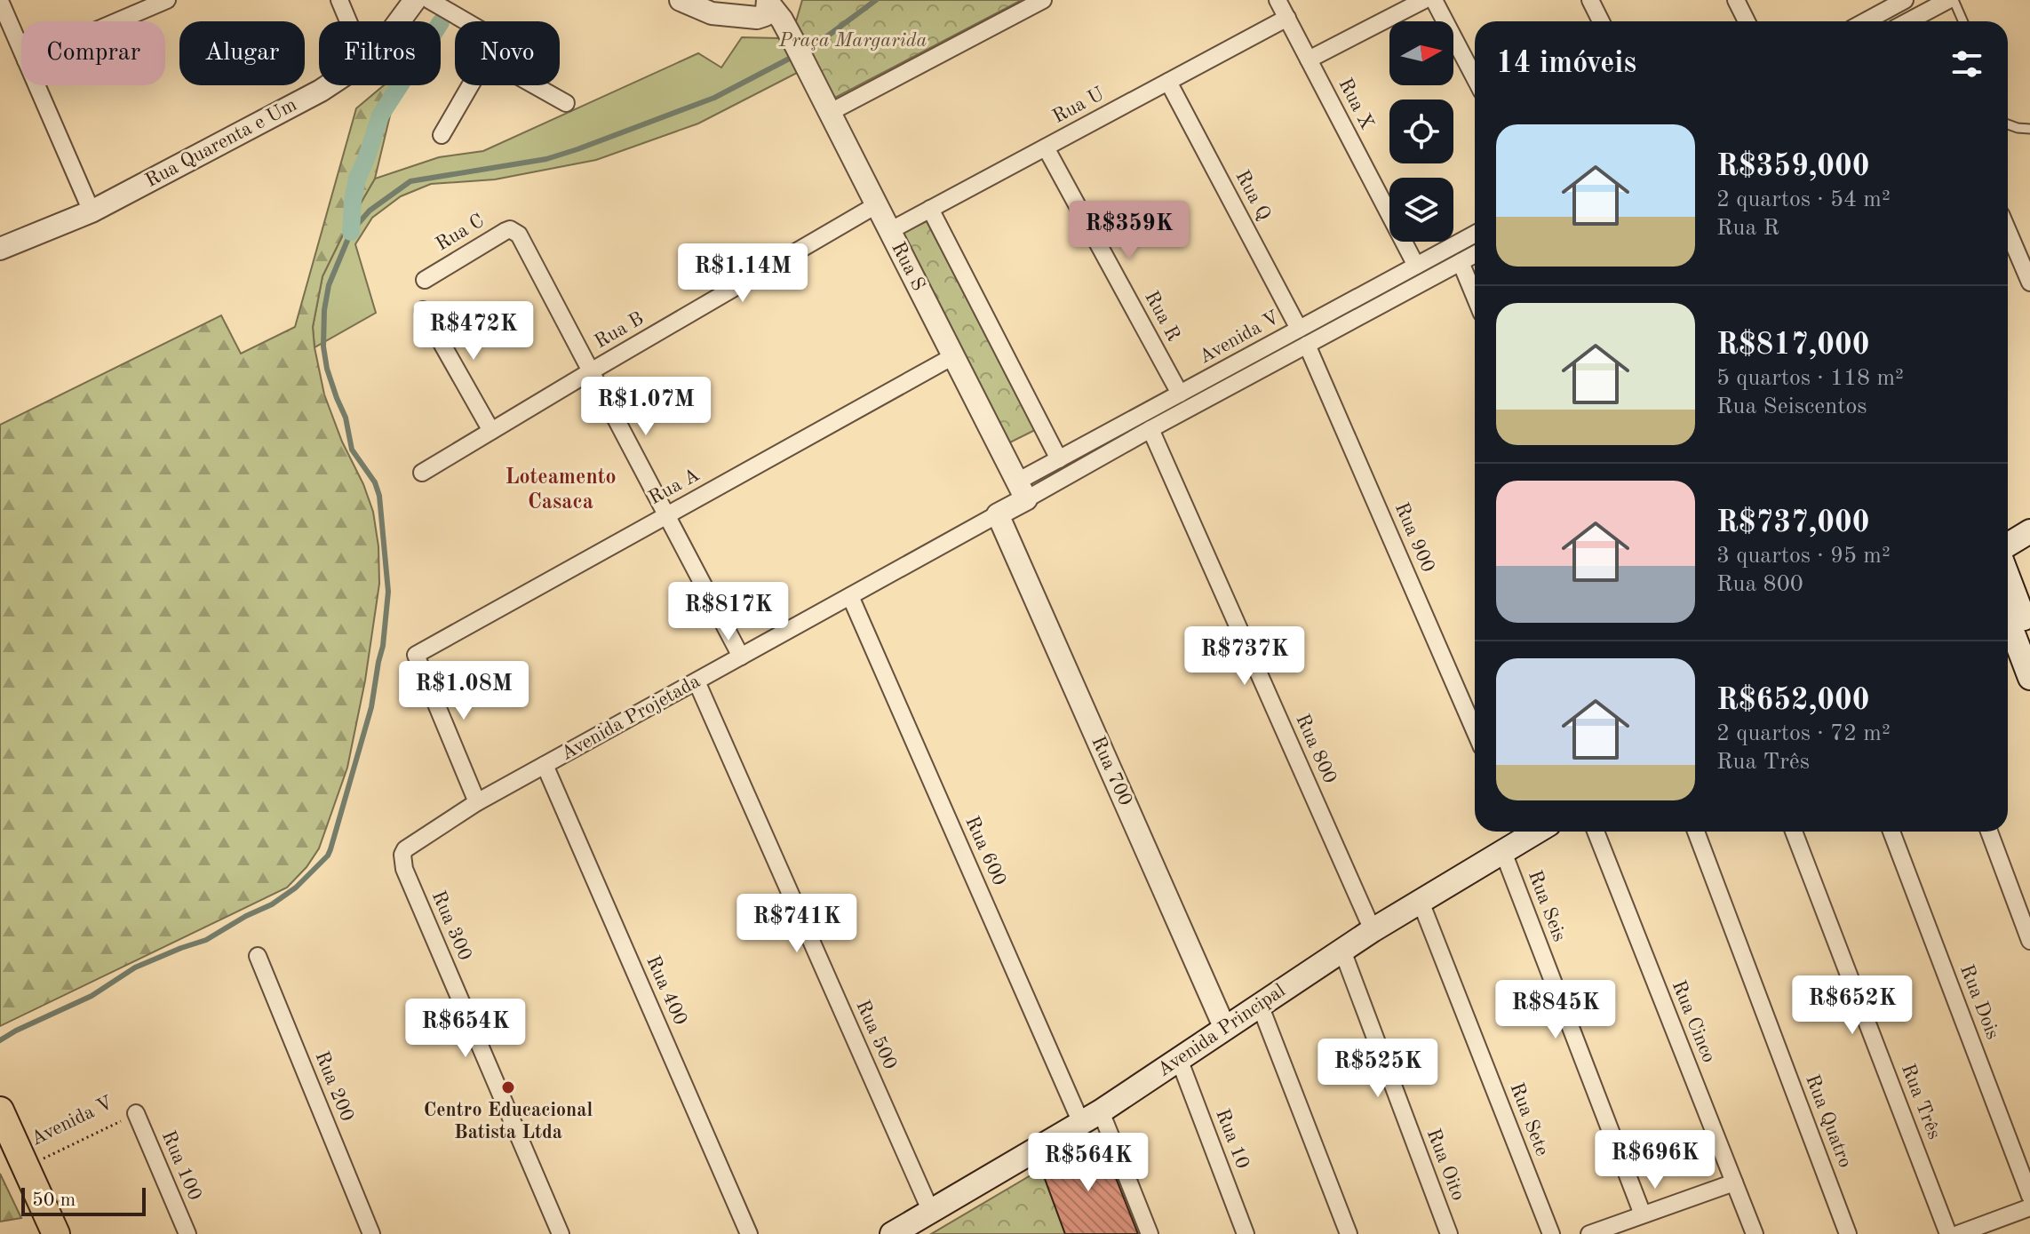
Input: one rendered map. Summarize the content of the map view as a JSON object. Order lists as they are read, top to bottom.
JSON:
{
  "streets": {
    "main road": ["Avenida Principal"],
    "street": [
      "Rua X",
      "Rua U",
      "Rua Quarenta e Um",
      "Rua Q",
      "Rua C",
      "Rua S",
      "Rua R",
      "Rua B",
      "Avenida V",
      "Rua A",
      "Rua 900",
      "Avenida Projetada",
      "Rua 800",
      "Rua 700",
      "Rua 600",
      "Rua Seis",
      "Rua 300",
      "Rua 400",
      "Rua Dois",
      "Rua Cinco",
      "Rua 500",
      "Rua 200",
      "Rua Três",
      "Rua Sete",
      "Rua Quatro",
      "Rua 10",
      "Rua Oito",
      "Rua 100"
    ]
  },
  "crossings": [
    ["Rua X", "Rua U"],
    ["Rua X", "Avenida V"],
    ["Rua U", "Rua Q"],
    ["Rua U", "Rua S"],
    ["Rua U", "Rua R"],
    ["Rua Q", "Avenida V"],
    ["Rua C", "Rua B"],
    ["Rua S", "Rua B"],
    ["Rua S", "Avenida V"],
    ["Rua S", "Rua A"],
    ["Rua S", "Avenida Projetada"],
    ["Rua R", "Avenida V"],
    ["Avenida V", "Rua 900"],
    ["Avenida V", "Avenida Projetada"],
    ["Avenida V", "Rua 800"],
    ["Avenida V", "Rua 100"],
    ["Rua A", "Avenida Projetada"],
    ["Avenida Projetada", "Rua 700"],
    ["Avenida Projetada", "Rua 600"],
    ["Avenida Projetada", "Rua 300"],
    ["Avenida Projetada", "Rua 400"],
    ["Avenida Projetada", "Rua 500"],
    ["Rua 800", "Avenida Principal"],
    ["Rua 700", "Avenida Principal"],
    ["Rua 600", "Avenida Principal"],
    ["Rua Seis", "Avenida Principal"],
    ["Avenida Principal", "Rua 500"],
    ["Avenida Principal", "Rua Sete"],
    ["Avenida Principal", "Rua 10"],
    ["Avenida Principal", "Rua Oito"]
  ],
  "districts": ["Loteamento Casaca"],
  "parks": ["Praça Margarida"],
  "places": ["Centro Educacional Batista Ltda"],
  "scale_bar": "50 m",
  "north": "right",
  "page": {
    "chip": [
      "Comprar",
      "Alugar",
      "Filtros",
      "Novo"
    ],
    "heading": "14 imóveis",
    "list": [
      {
        "name": "R$359,000",
        "note": "2 quartos · 54 m² · Rua R"
      },
      {
        "name": "R$817,000",
        "note": "5 quartos · 118 m² · Rua Seiscentos"
      },
      {
        "name": "R$737,000",
        "note": "3 quartos · 95 m² · Rua 800"
      },
      {
        "name": "R$652,000",
        "note": "2 quartos · 72 m² · Rua Três"
      }
    ],
    "price": [
      "R$359K",
      "R$1.14M",
      "R$472K",
      "R$1.07M",
      "R$817K",
      "R$737K",
      "R$1.08M",
      "R$741K",
      "R$652K",
      "R$845K",
      "R$654K",
      "R$525K",
      "R$696K",
      "R$564K"
    ],
    "scale": "50 m"
  }
}
